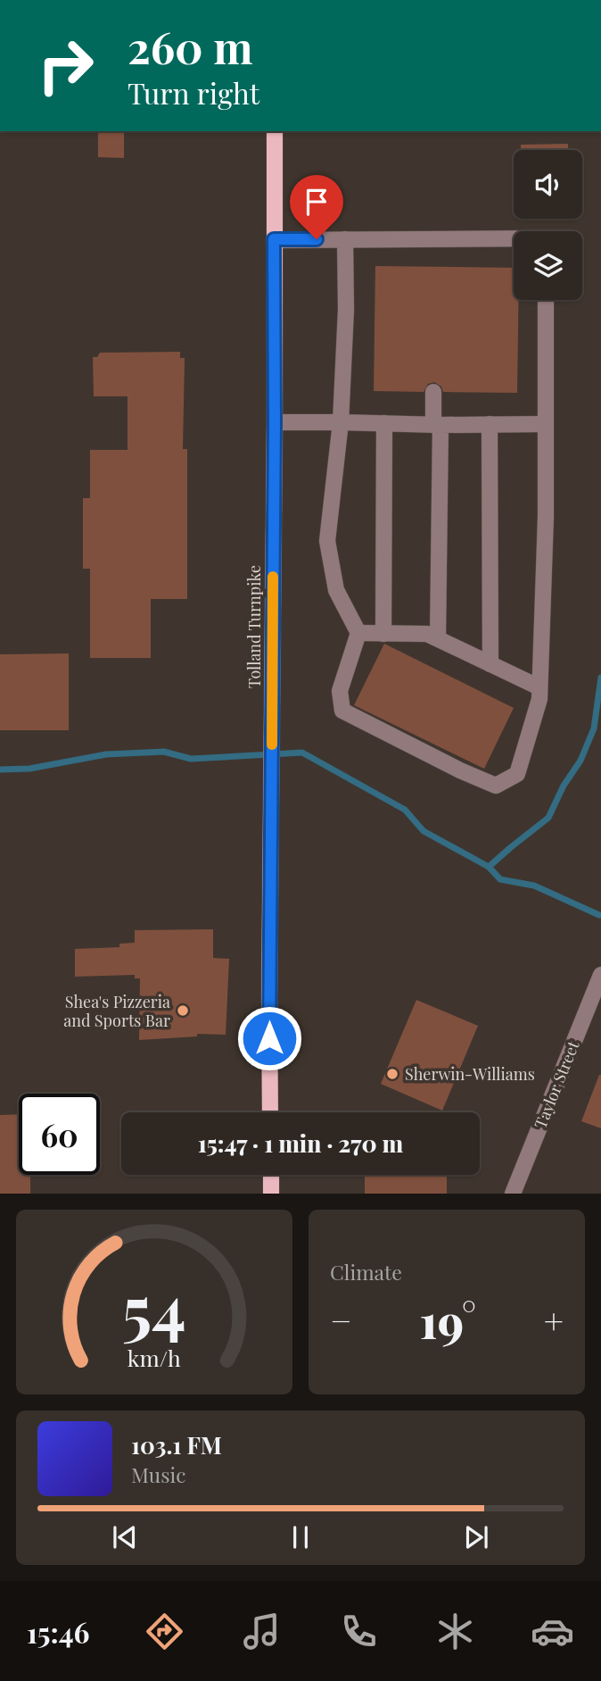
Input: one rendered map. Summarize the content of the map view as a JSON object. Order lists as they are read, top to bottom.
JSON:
{
  "streets": {
    "main road": ["Tolland Turnpike"],
    "street": ["Taylor Street"]
  },
  "places": ["Shea's Pizzeria and Sports Bar", "Sherwin-Williams"],
  "page": {
    "turn": ["260 m", "Turn right"],
    "limit": "60",
    "trip": "15:47 · 1 min · 270 m",
    "tile": "Climate",
    "heat": ["−", "19°", "+"],
    "song": ["103.1 FM", "Music"],
    "tabs": "15:46",
    "gauge": ["54", "km/h"]
  }
}
